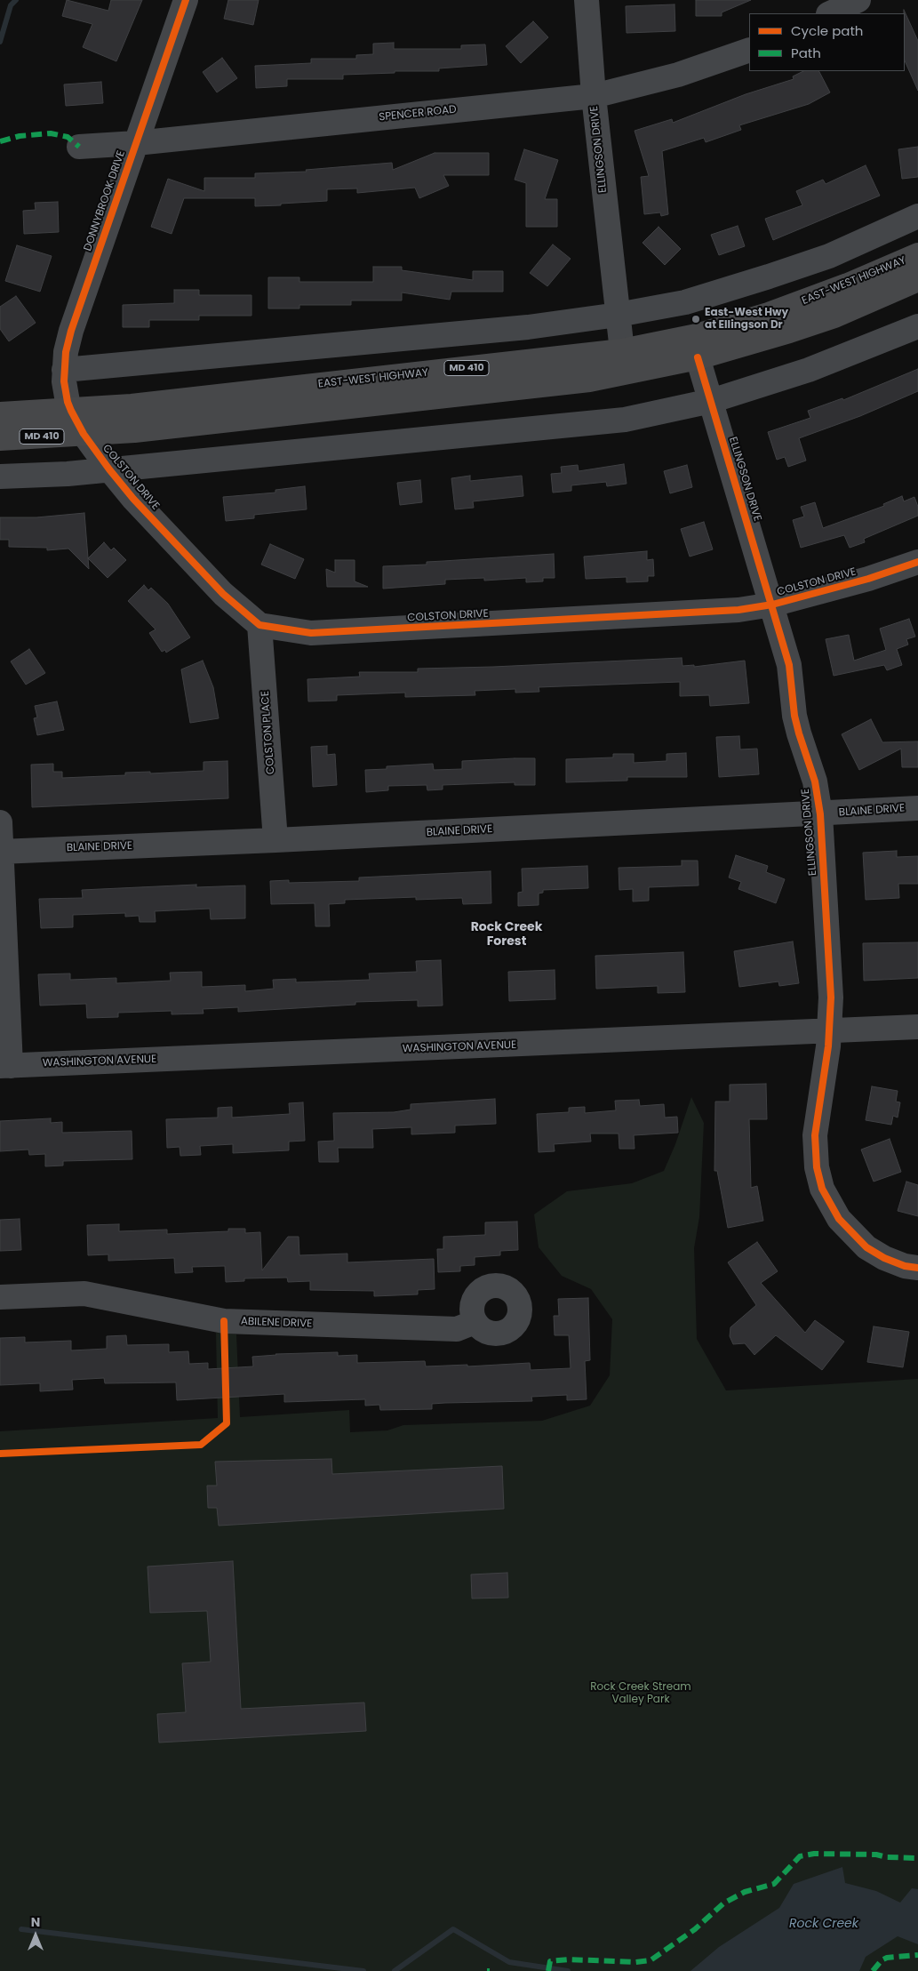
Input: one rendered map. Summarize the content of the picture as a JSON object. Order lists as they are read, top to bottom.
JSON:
{
  "streets": {
    "main road": ["EAST-WEST HIGHWAY", "MD 410"],
    "street": [
      "SPENCER ROAD",
      "ELLINGSON DRIVE",
      "DONNYBROOK DRIVE",
      "COLSTON DRIVE",
      "COLSTON PLACE",
      "BLAINE DRIVE",
      "WASHINGTON AVENUE",
      "ABILENE DRIVE"
    ]
  },
  "crossings": [
    ["SPENCER ROAD", "ELLINGSON DRIVE"],
    ["SPENCER ROAD", "DONNYBROOK DRIVE"],
    ["ELLINGSON DRIVE", "EAST-WEST HIGHWAY"],
    ["ELLINGSON DRIVE", "COLSTON DRIVE"],
    ["ELLINGSON DRIVE", "BLAINE DRIVE"],
    ["ELLINGSON DRIVE", "WASHINGTON AVENUE"],
    ["DONNYBROOK DRIVE", "EAST-WEST HIGHWAY"],
    ["DONNYBROOK DRIVE", "COLSTON DRIVE"],
    ["EAST-WEST HIGHWAY", "COLSTON DRIVE"],
    ["COLSTON DRIVE", "COLSTON PLACE"],
    ["COLSTON PLACE", "BLAINE DRIVE"]
  ],
  "districts": ["Rock Creek Forest"],
  "water": ["Rock Creek"],
  "parks": ["Rock Creek Stream Valley Park"],
  "places": ["East-West Hwy at Ellingson Dr"],
  "legend": ["Cycle path", "Path"],
  "north": "top"
}
